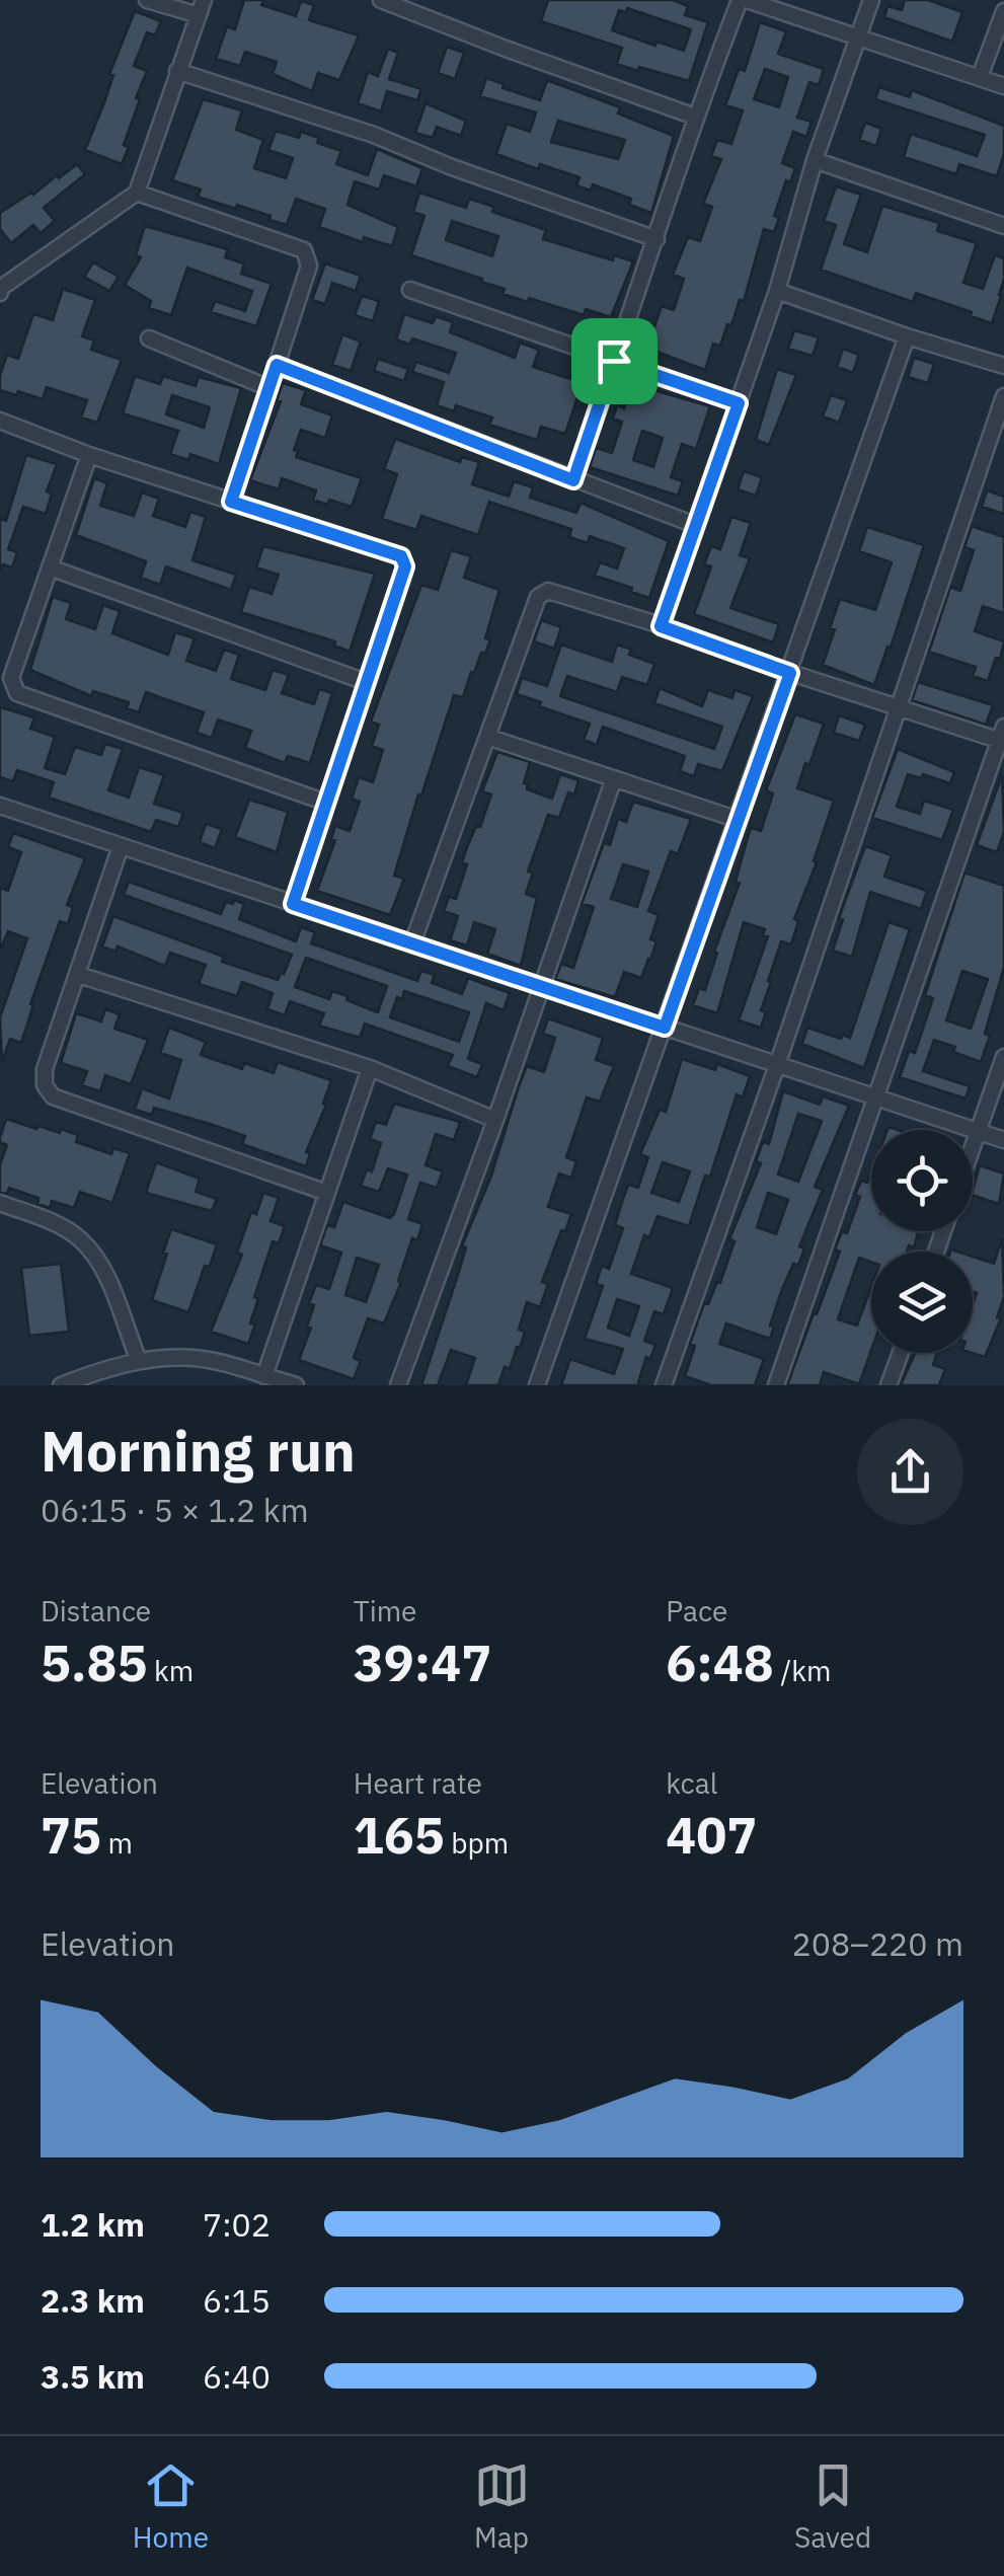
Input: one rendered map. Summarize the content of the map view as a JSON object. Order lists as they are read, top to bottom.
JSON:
{
  "page": {
    "heading": ["Morning run", "06:15 · 5 × 1.2 km"],
    "stats": [
      ["Distance", "5.85 km"],
      ["Time", "39:47"],
      ["Pace", "6:48 /km"],
      ["Elevation", "75 m"],
      ["Heart rate", "165 bpm"],
      ["kcal", "407"]
    ],
    "chart": ["Elevation", "208–220 m"],
    "list": [
      {
        "name": "1.2 km",
        "note": "7:02"
      },
      {
        "name": "2.3 km",
        "note": "6:15"
      },
      {
        "name": "3.5 km",
        "note": "6:40"
      }
    ],
    "tabs": ["Home", "Map", "Saved"]
  }
}
